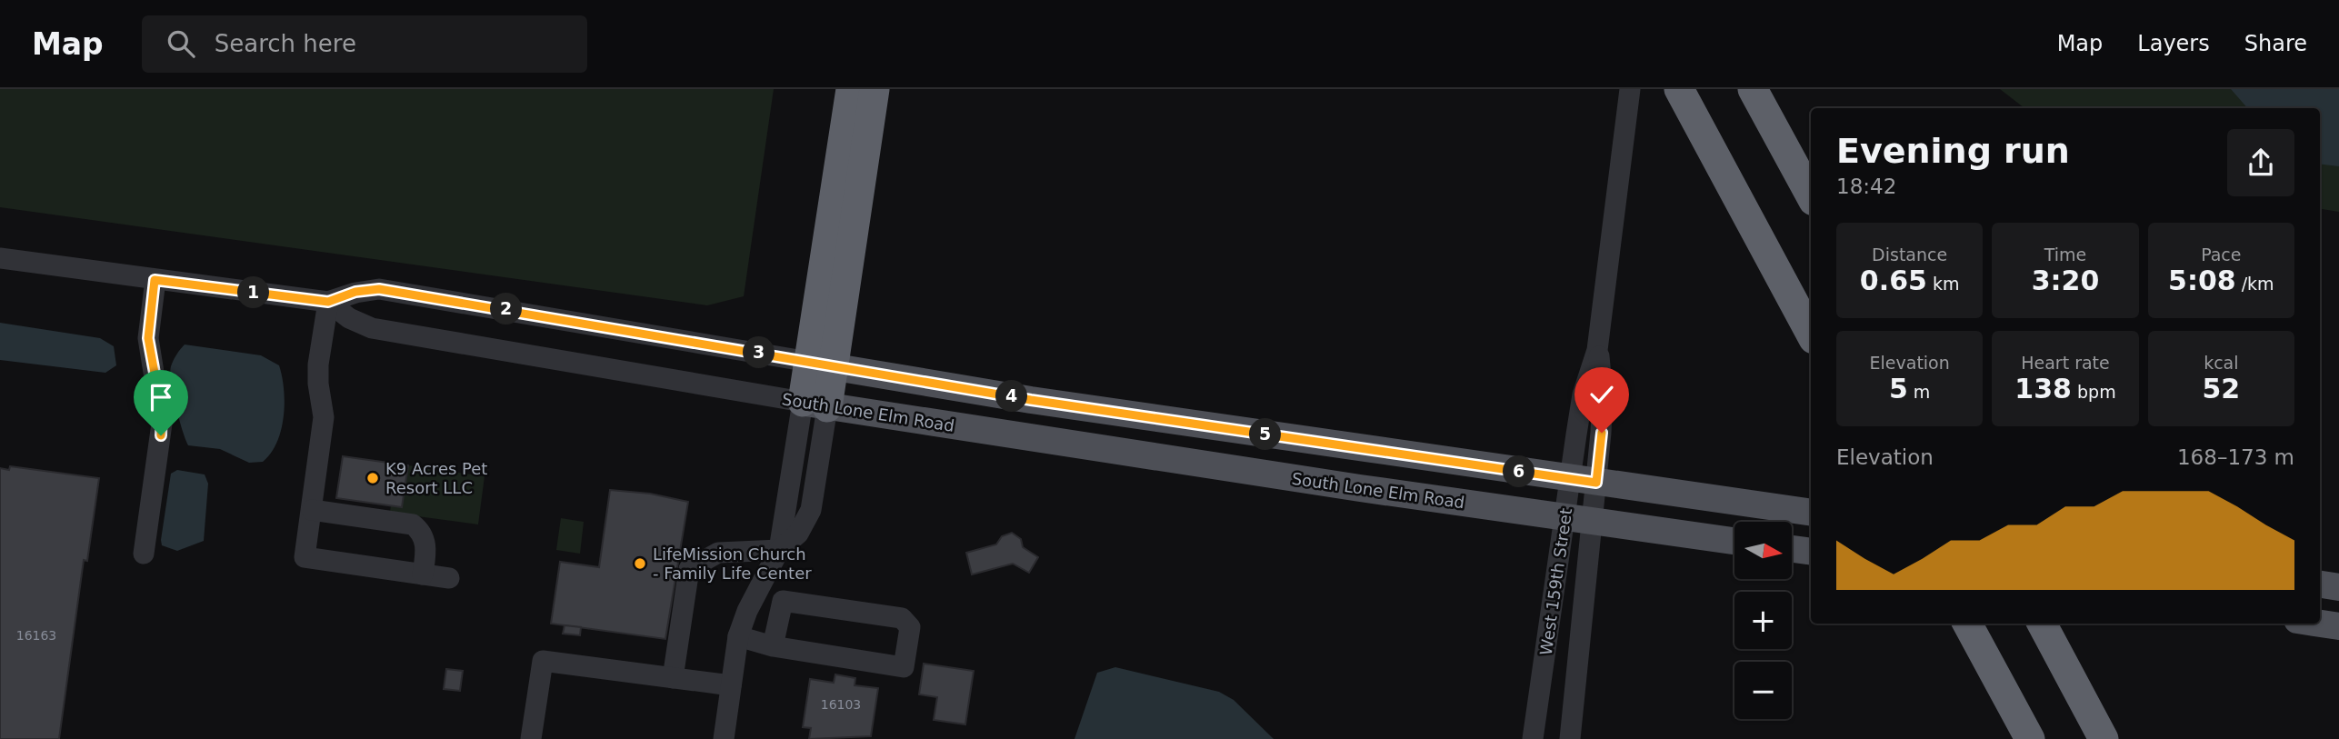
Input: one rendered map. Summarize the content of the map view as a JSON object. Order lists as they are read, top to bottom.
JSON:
{
  "streets": {
    "main road": ["South Lone Elm Road"],
    "street": ["West 159th Street"]
  },
  "crossings": [
    ["South Lone Elm Road", "West 159th Street"]
  ],
  "places": ["K9 Acres Pet Resort LLC", "LifeMission Church - Family Life Center"],
  "house_numbers": ["16163", "16103"],
  "north": "right",
  "page": {
    "header": "Map",
    "search": "Search here",
    "nav": ["Map", "Layers", "Share"],
    "heading": ["Evening run", "18:42"],
    "stats": [
      ["Distance", "0.65 km"],
      ["Time", "3:20"],
      ["Pace", "5:08 /km"],
      ["Elevation", "5 m"],
      ["Heart rate", "138 bpm"],
      ["kcal", "52"]
    ],
    "pins": [
      "1",
      "2",
      "3",
      "4",
      "5",
      "6"
    ],
    "chart": ["Elevation", "168–173 m"],
    "map_buttons": ["+", "−"]
  }
}
